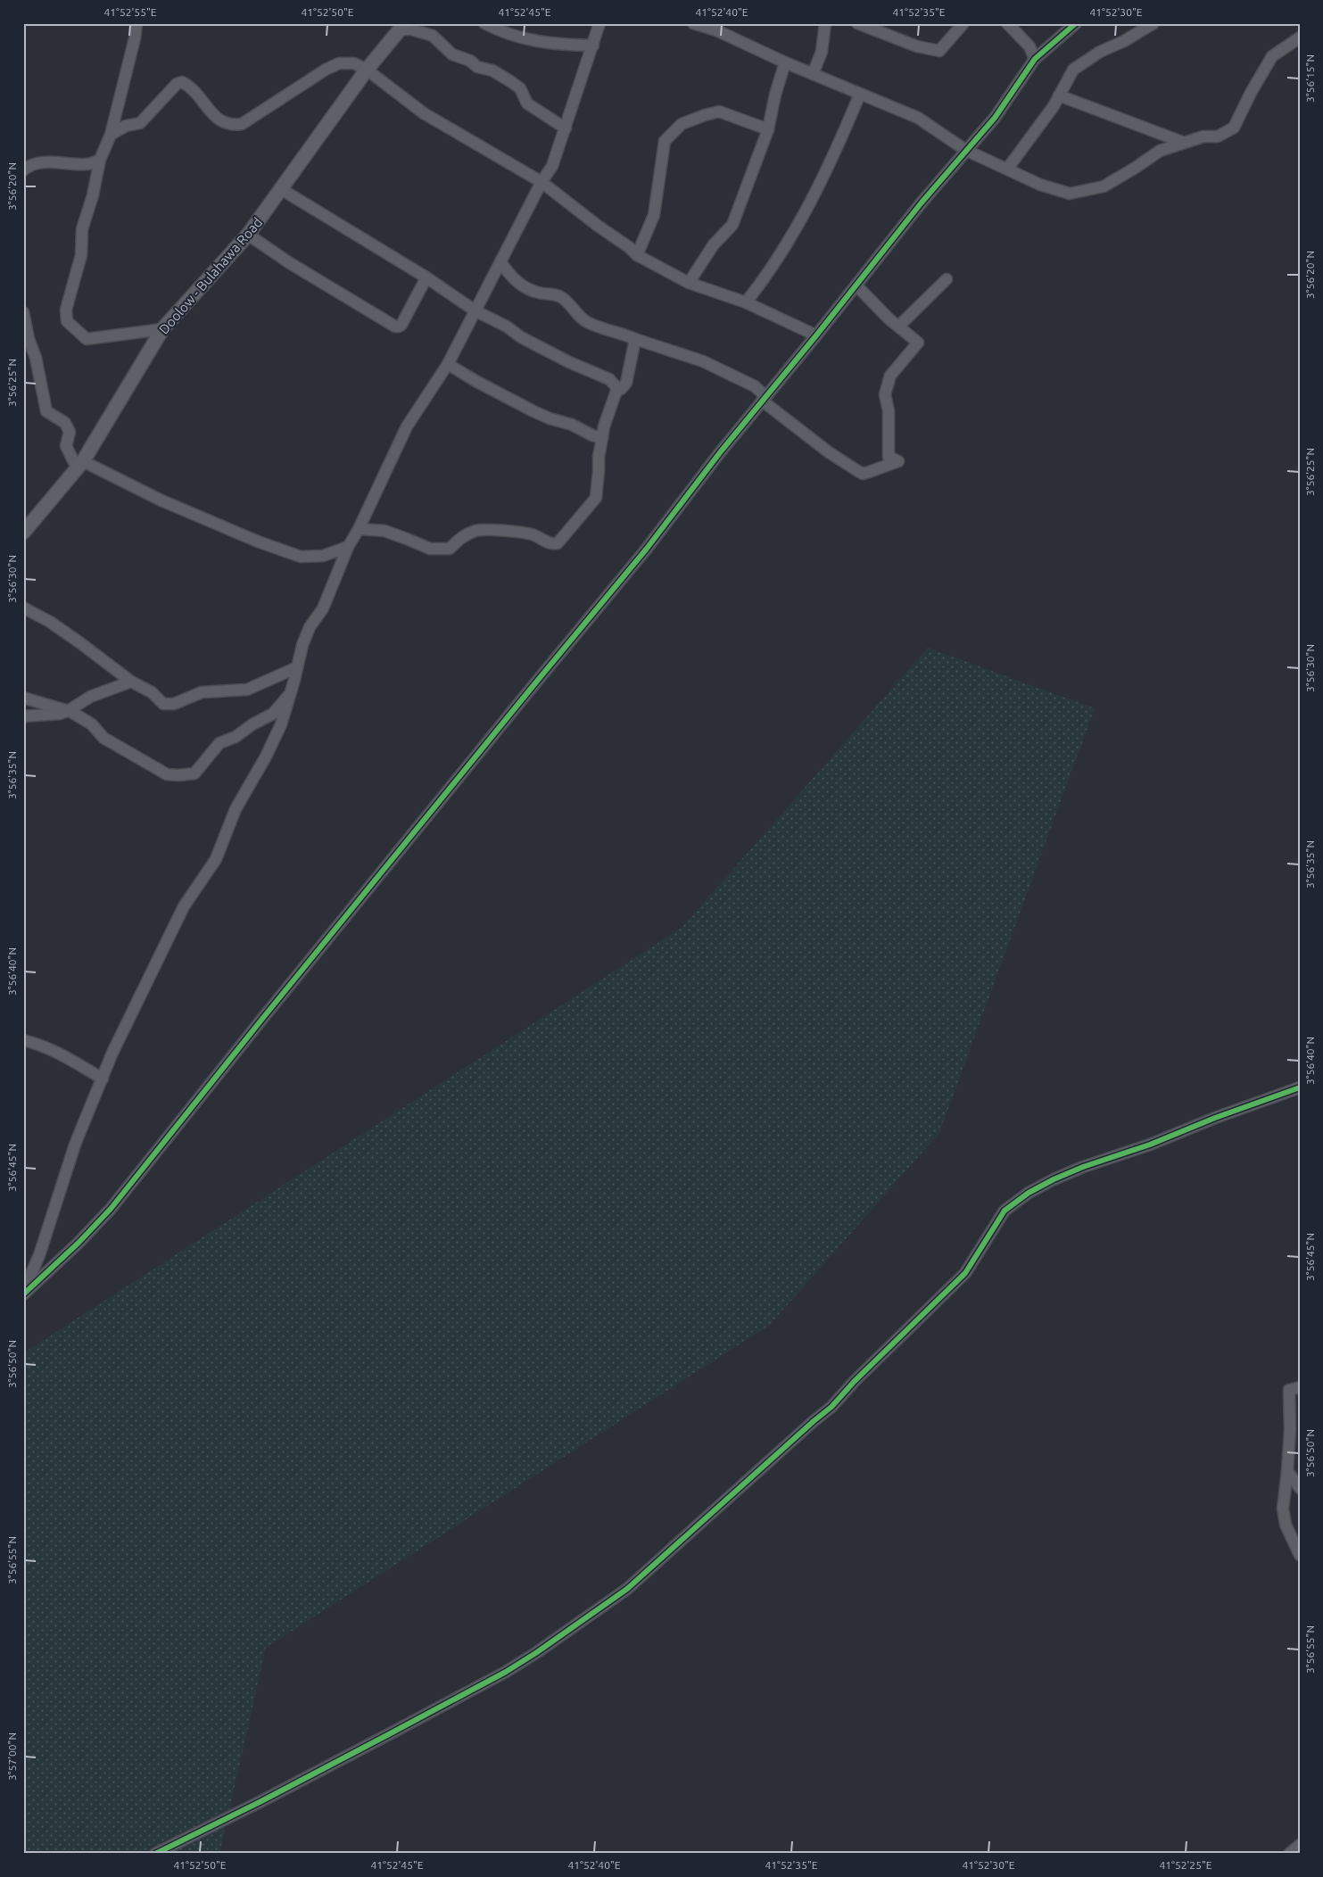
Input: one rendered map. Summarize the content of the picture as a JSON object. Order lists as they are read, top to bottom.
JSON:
{
  "streets": {
    "main road": ["Doolow - Bulahawa Road"]
  },
  "coordinates": [
    "41°52'55\"E",
    "41°52'50\"E",
    "41°52'45\"E",
    "41°52'40\"E",
    "41°52'35\"E",
    "41°52'30\"E",
    "3°56'15\"N",
    "3°56'20\"N",
    "3°56'25\"N",
    "3°56'30\"N",
    "3°56'35\"N",
    "3°56'40\"N",
    "3°56'45\"N",
    "3°56'50\"N",
    "3°56'55\"N",
    "3°57'00\"N",
    "41°52'25\"E"
  ]
}
